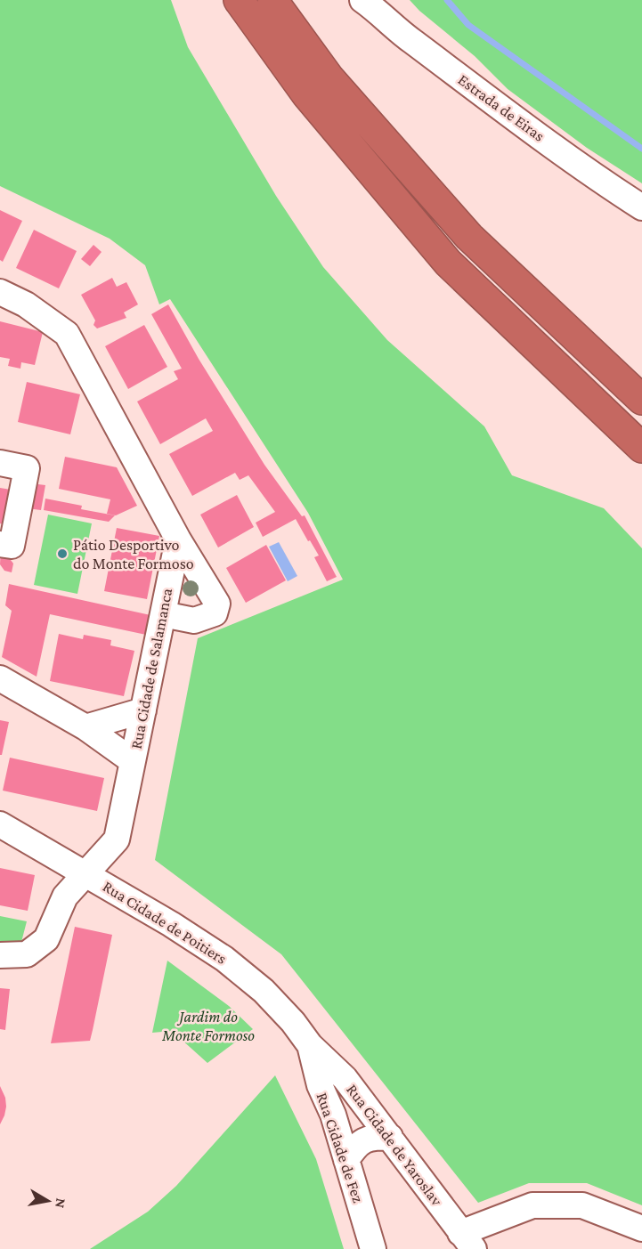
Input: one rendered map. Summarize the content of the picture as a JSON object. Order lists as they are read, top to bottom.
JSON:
{
  "streets": {
    "street": [
      "Estrada de Eiras",
      "Rua Cidade de Salamanca",
      "Rua Cidade de Poitiers",
      "Rua Cidade de Yaroslav",
      "Rua Cidade de Fez"
    ]
  },
  "crossings": [
    ["Rua Cidade de Salamanca", "Rua Cidade de Poitiers"],
    ["Rua Cidade de Poitiers", "Rua Cidade de Yaroslav"],
    ["Rua Cidade de Poitiers", "Rua Cidade de Fez"],
    ["Rua Cidade de Yaroslav", "Rua Cidade de Fez"]
  ],
  "parks": ["Jardim do Monte Formoso"],
  "places": ["Pátio Desportivo do Monte Formoso"],
  "north": "right"
}
